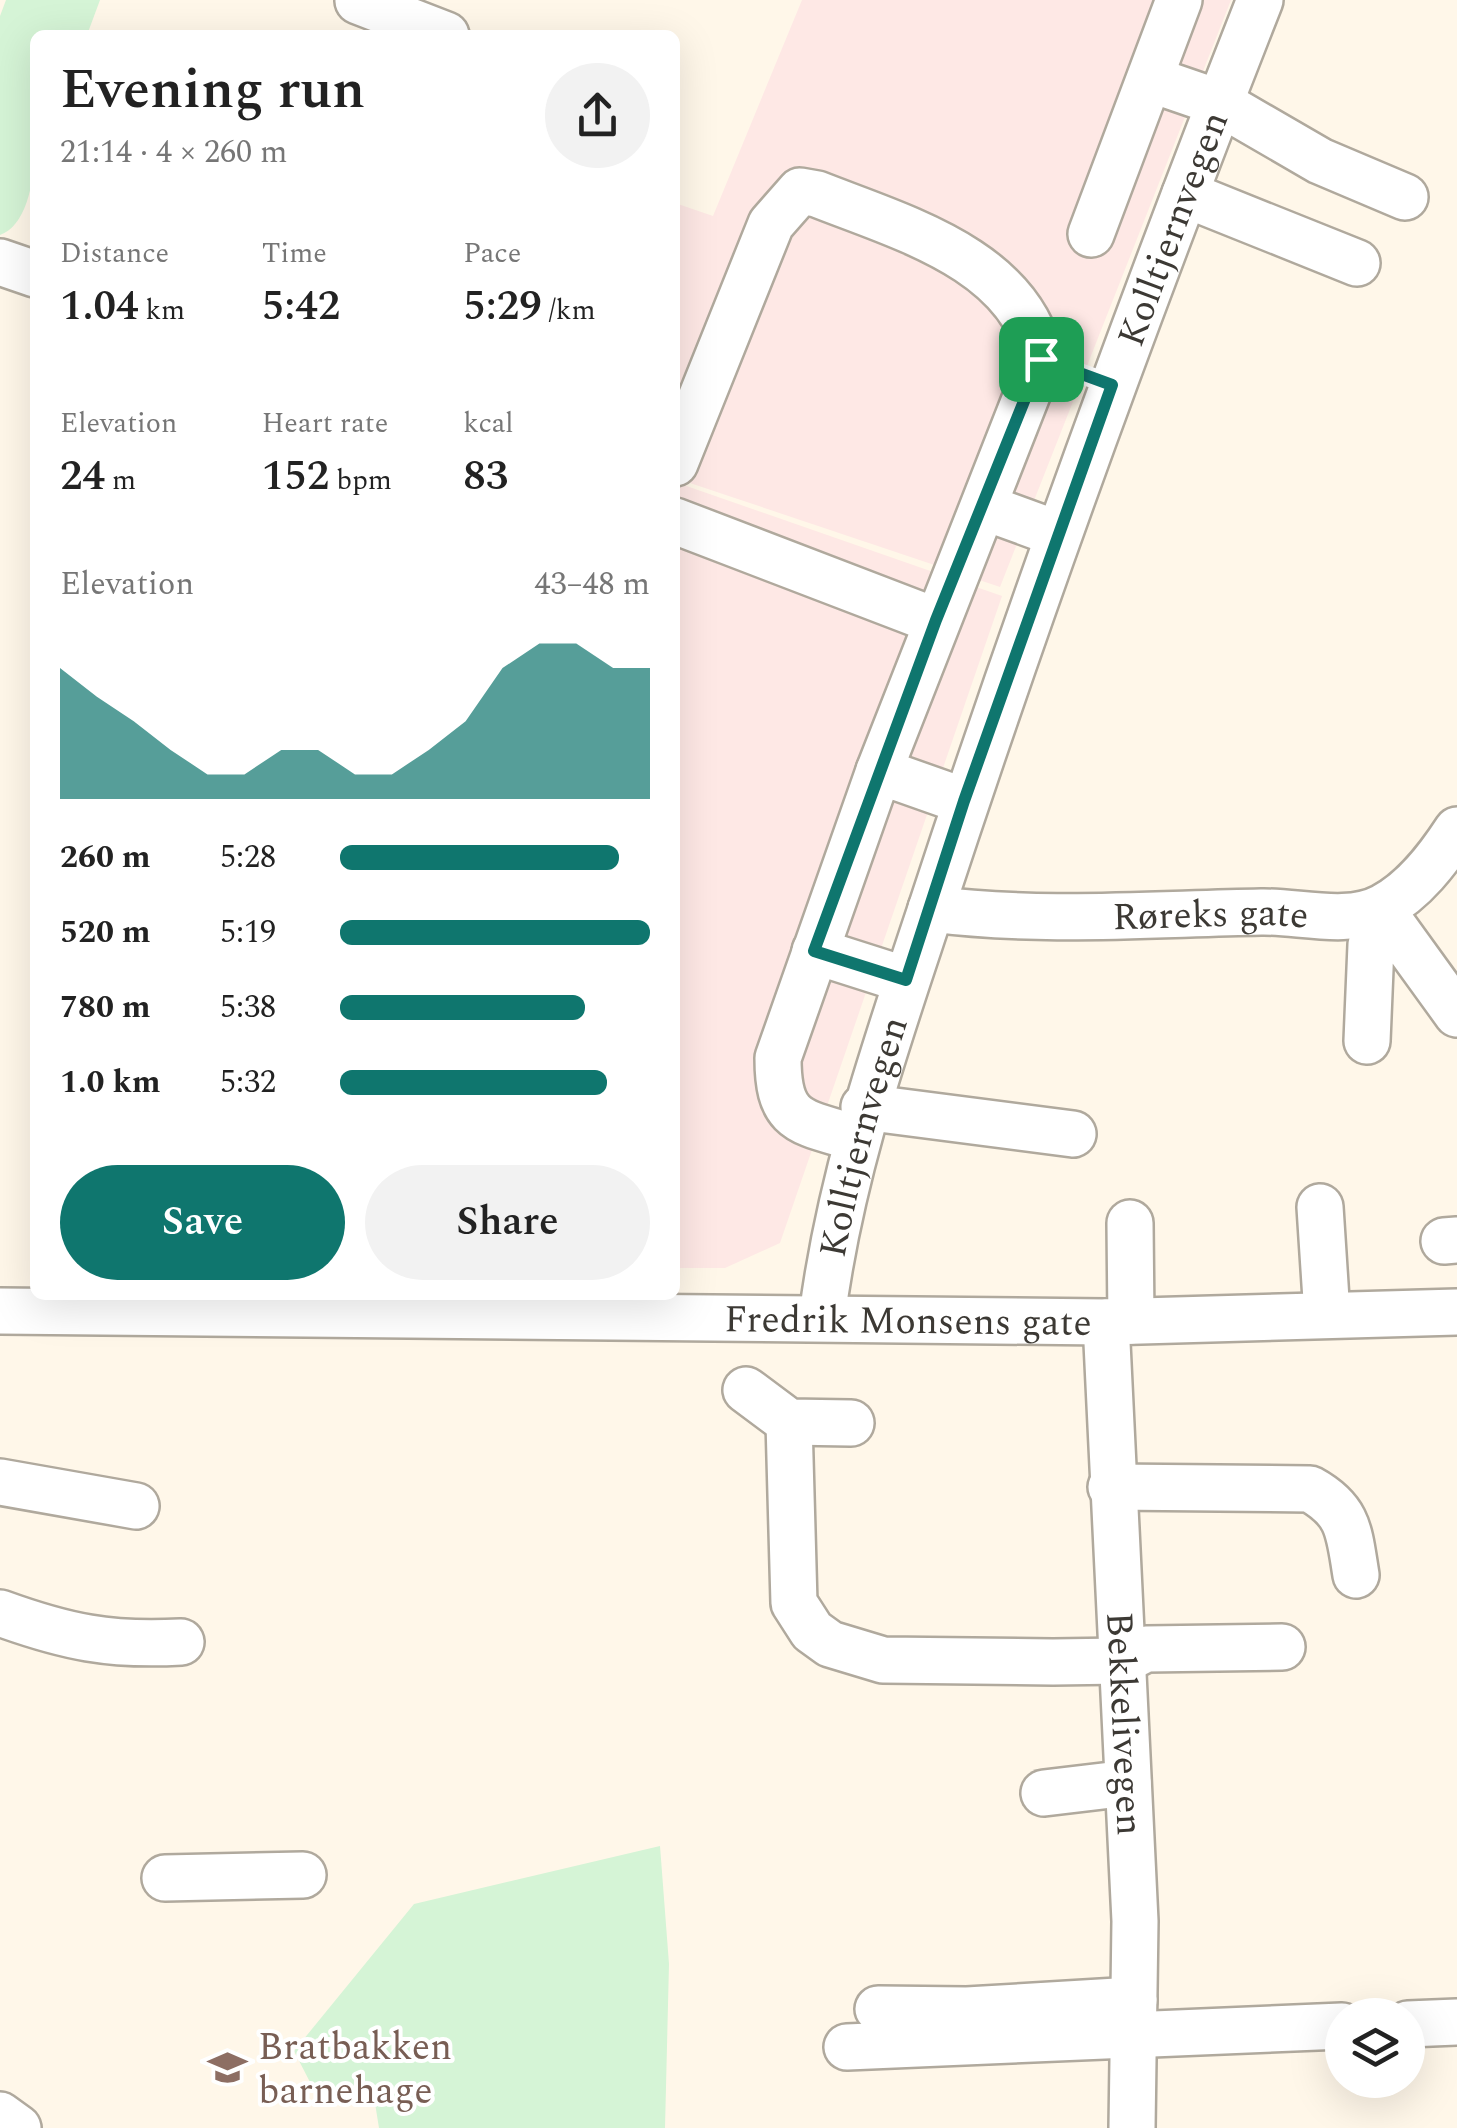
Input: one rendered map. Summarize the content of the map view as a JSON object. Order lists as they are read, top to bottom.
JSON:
{
  "streets": {
    "street": [
      "Kolltjernvegen",
      "Røreks gate",
      "Fredrik Monsens gate",
      "Bekkelivegen"
    ]
  },
  "crossings": [
    ["Kolltjernvegen", "Røreks gate"],
    ["Kolltjernvegen", "Fredrik Monsens gate"],
    ["Fredrik Monsens gate", "Bekkelivegen"]
  ],
  "places": {
    "school or university": ["Bratbakken barnehage"]
  },
  "page": {
    "heading": ["Evening run", "21:14 · 4 × 260 m"],
    "stats": [
      ["Distance", "1.04 km"],
      ["Time", "5:42"],
      ["Pace", "5:29 /km"],
      ["Elevation", "24 m"],
      ["Heart rate", "152 bpm"],
      ["kcal", "83"]
    ],
    "chart": ["Elevation", "43–48 m"],
    "list": [
      {
        "name": "260 m",
        "note": "5:28"
      },
      {
        "name": "520 m",
        "note": "5:19"
      },
      {
        "name": "780 m",
        "note": "5:38"
      },
      {
        "name": "1.0 km",
        "note": "5:32"
      }
    ],
    "buttons": ["Save", "Share"]
  }
}
